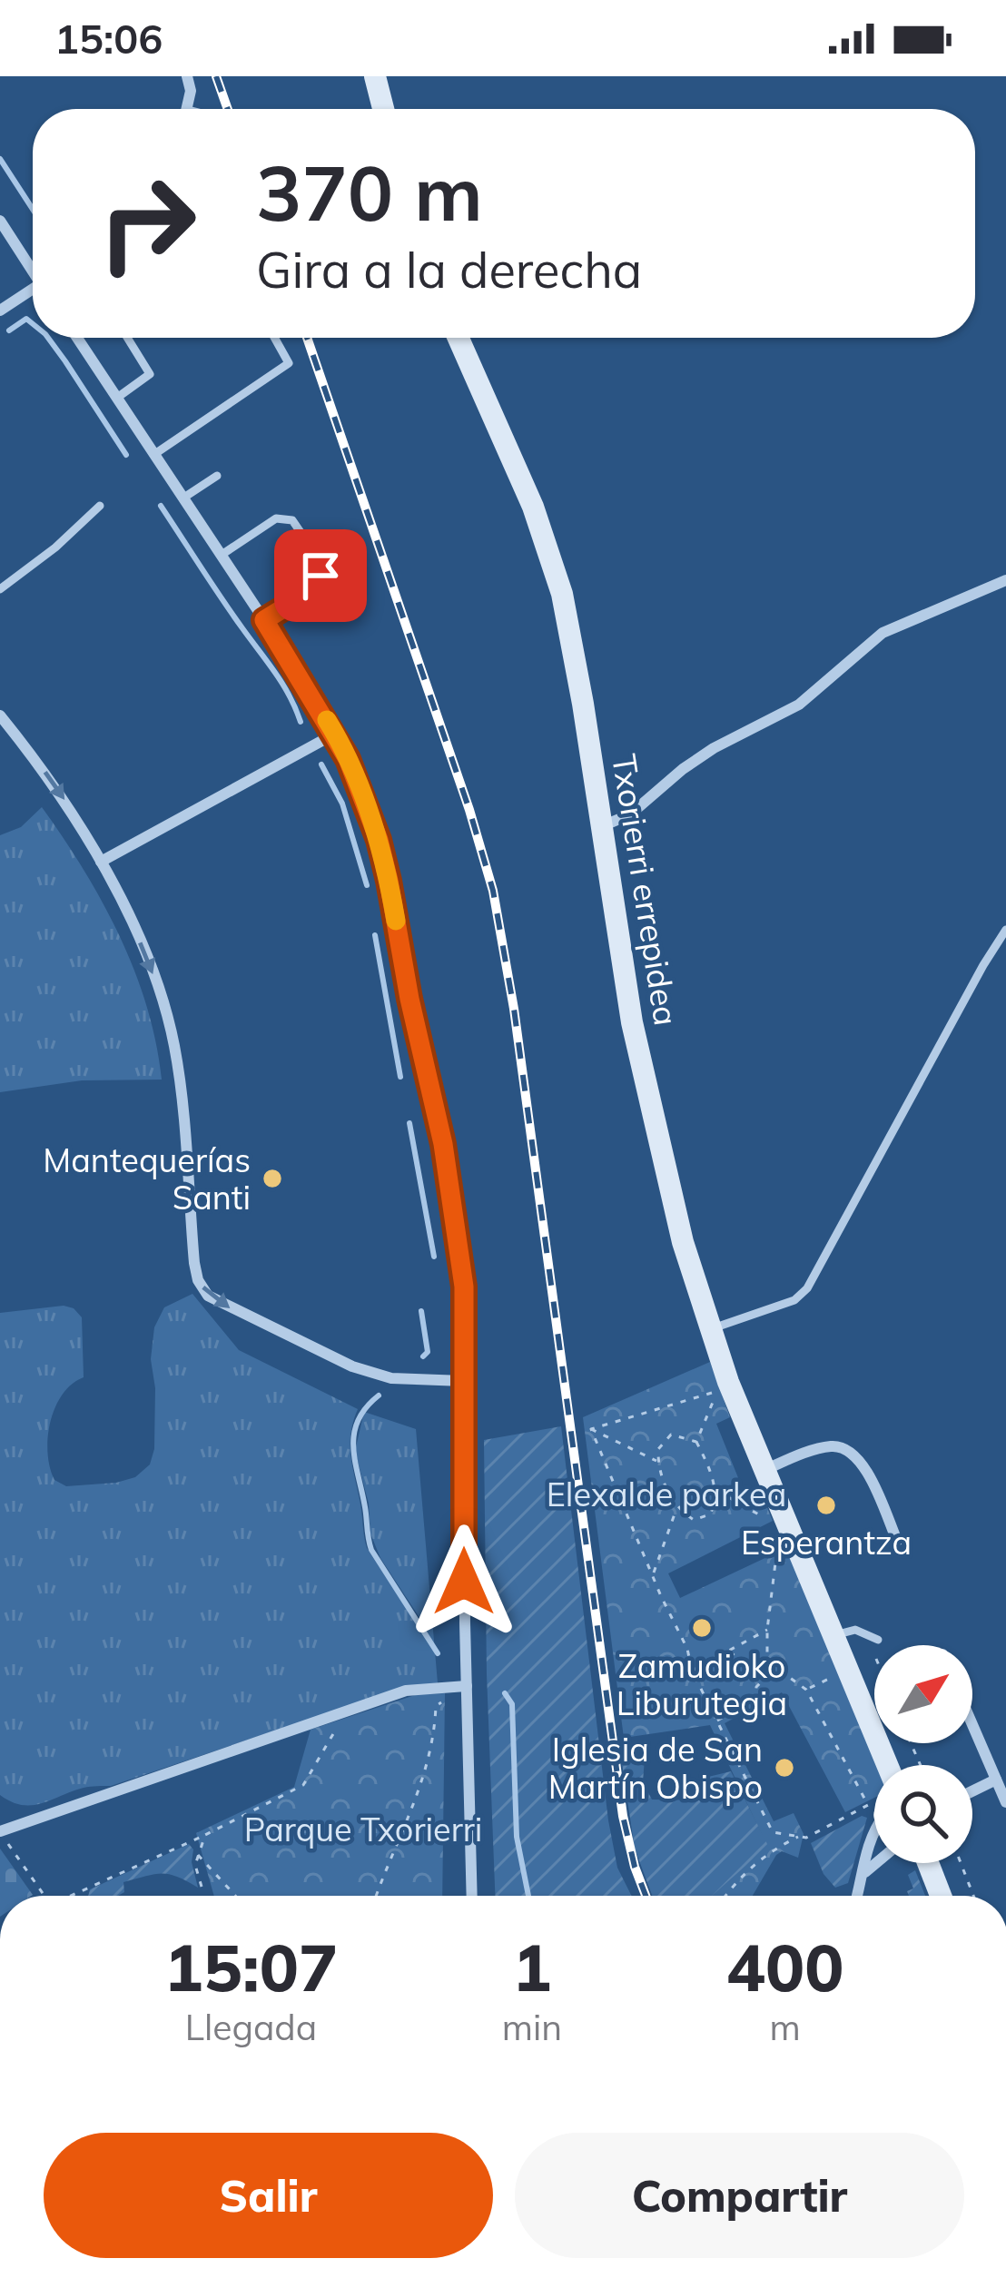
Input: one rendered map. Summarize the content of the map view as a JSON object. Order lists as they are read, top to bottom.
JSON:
{
  "streets": {
    "street": ["Txorierri errepidea"]
  },
  "parks": ["Elexalde parkea", "Parque Txorierri"],
  "places": [
    "Mantequerías Santi",
    "Esperantza",
    "Zamudioko Liburutegia",
    "Iglesia de San Martín Obispo"
  ],
  "north": "top right",
  "page": {
    "status": "15:06",
    "turn": ["370 m", "Gira a la derecha"],
    "eta": [
      "15:07",
      "Llegada",
      "1",
      "min",
      "400",
      "m"
    ],
    "buttons": ["Salir", "Compartir"]
  }
}
